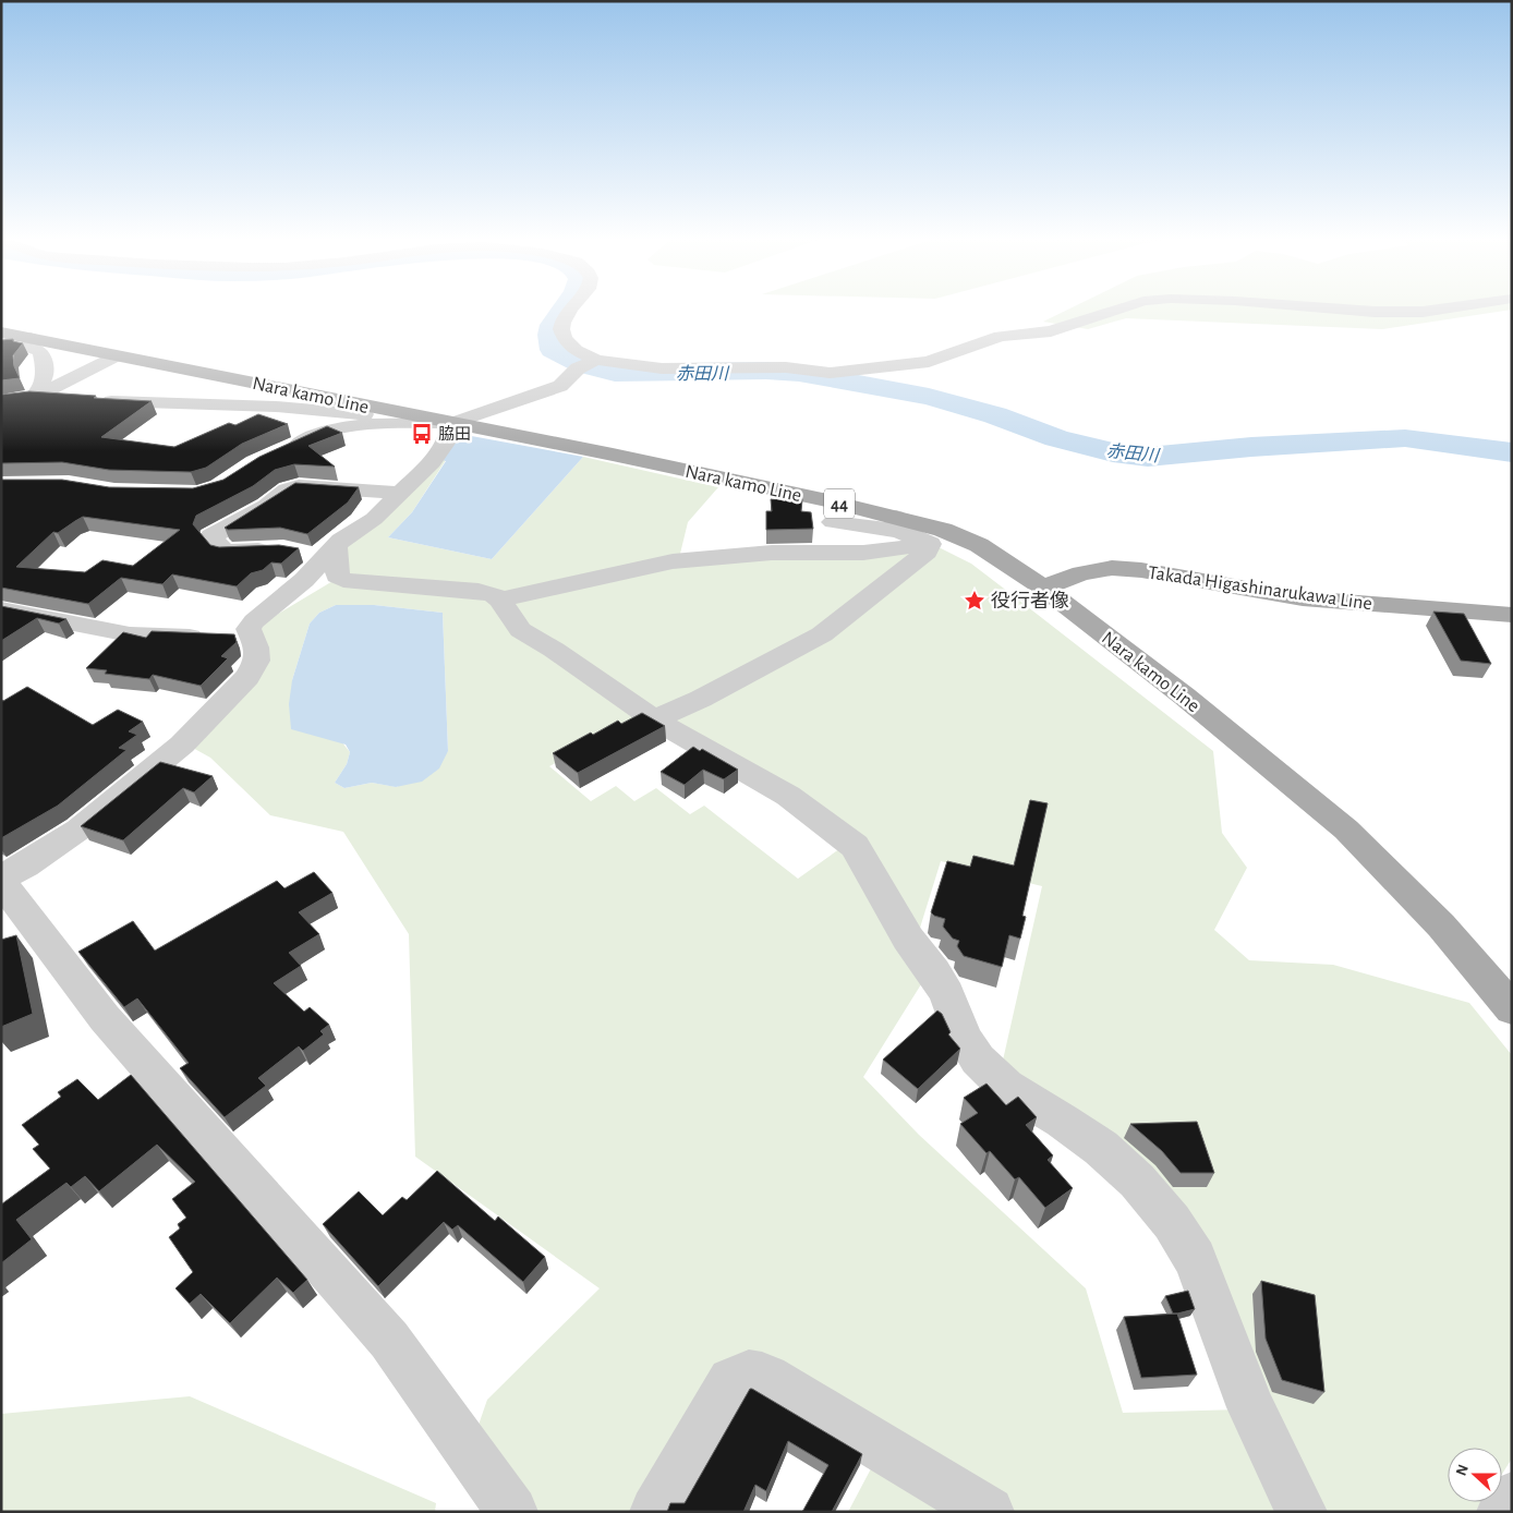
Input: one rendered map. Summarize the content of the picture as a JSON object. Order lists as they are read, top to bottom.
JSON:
{
  "streets": {
    "main road": ["Nara kamo Line", "44", "Takada Higashinarukawa Line"]
  },
  "crossings": [
    ["Nara kamo Line", "Takada Higashinarukawa Line"]
  ],
  "water": ["赤田川"],
  "places": {
    "bus stop": ["脇田"],
    "place": ["役行者像"]
  },
  "north": "left"
}
